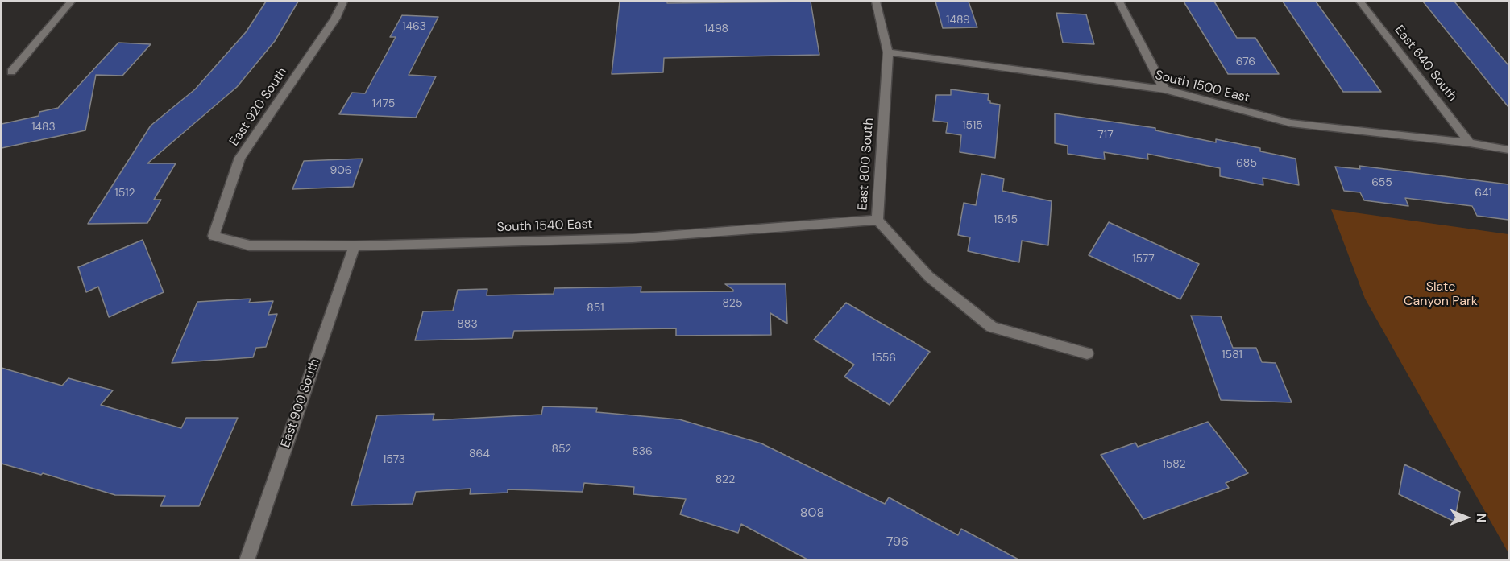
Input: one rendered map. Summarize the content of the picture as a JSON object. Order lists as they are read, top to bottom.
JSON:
{
  "streets": {
    "street": [
      "East 640 South",
      "South 1500 East",
      "East 920 South",
      "East 800 South",
      "South 1540 East",
      "East 900 South"
    ]
  },
  "crossings": [
    ["East 640 South", "South 1500 East"],
    ["South 1500 East", "East 800 South"],
    ["East 920 South", "South 1540 East"],
    ["East 800 South", "South 1540 East"],
    ["South 1540 East", "East 900 South"]
  ],
  "parks": ["Slate Canyon Park"],
  "house_numbers": [
    "1489",
    "1463",
    "1498",
    "676",
    "1475",
    "1515",
    "1483",
    "717",
    "685",
    "906",
    "655",
    "1512",
    "641",
    "1545",
    "1577",
    "825",
    "851",
    "883",
    "1581",
    "1556",
    "852",
    "836",
    "864",
    "1573",
    "1582",
    "822",
    "808",
    "796"
  ],
  "north": "right"
}
